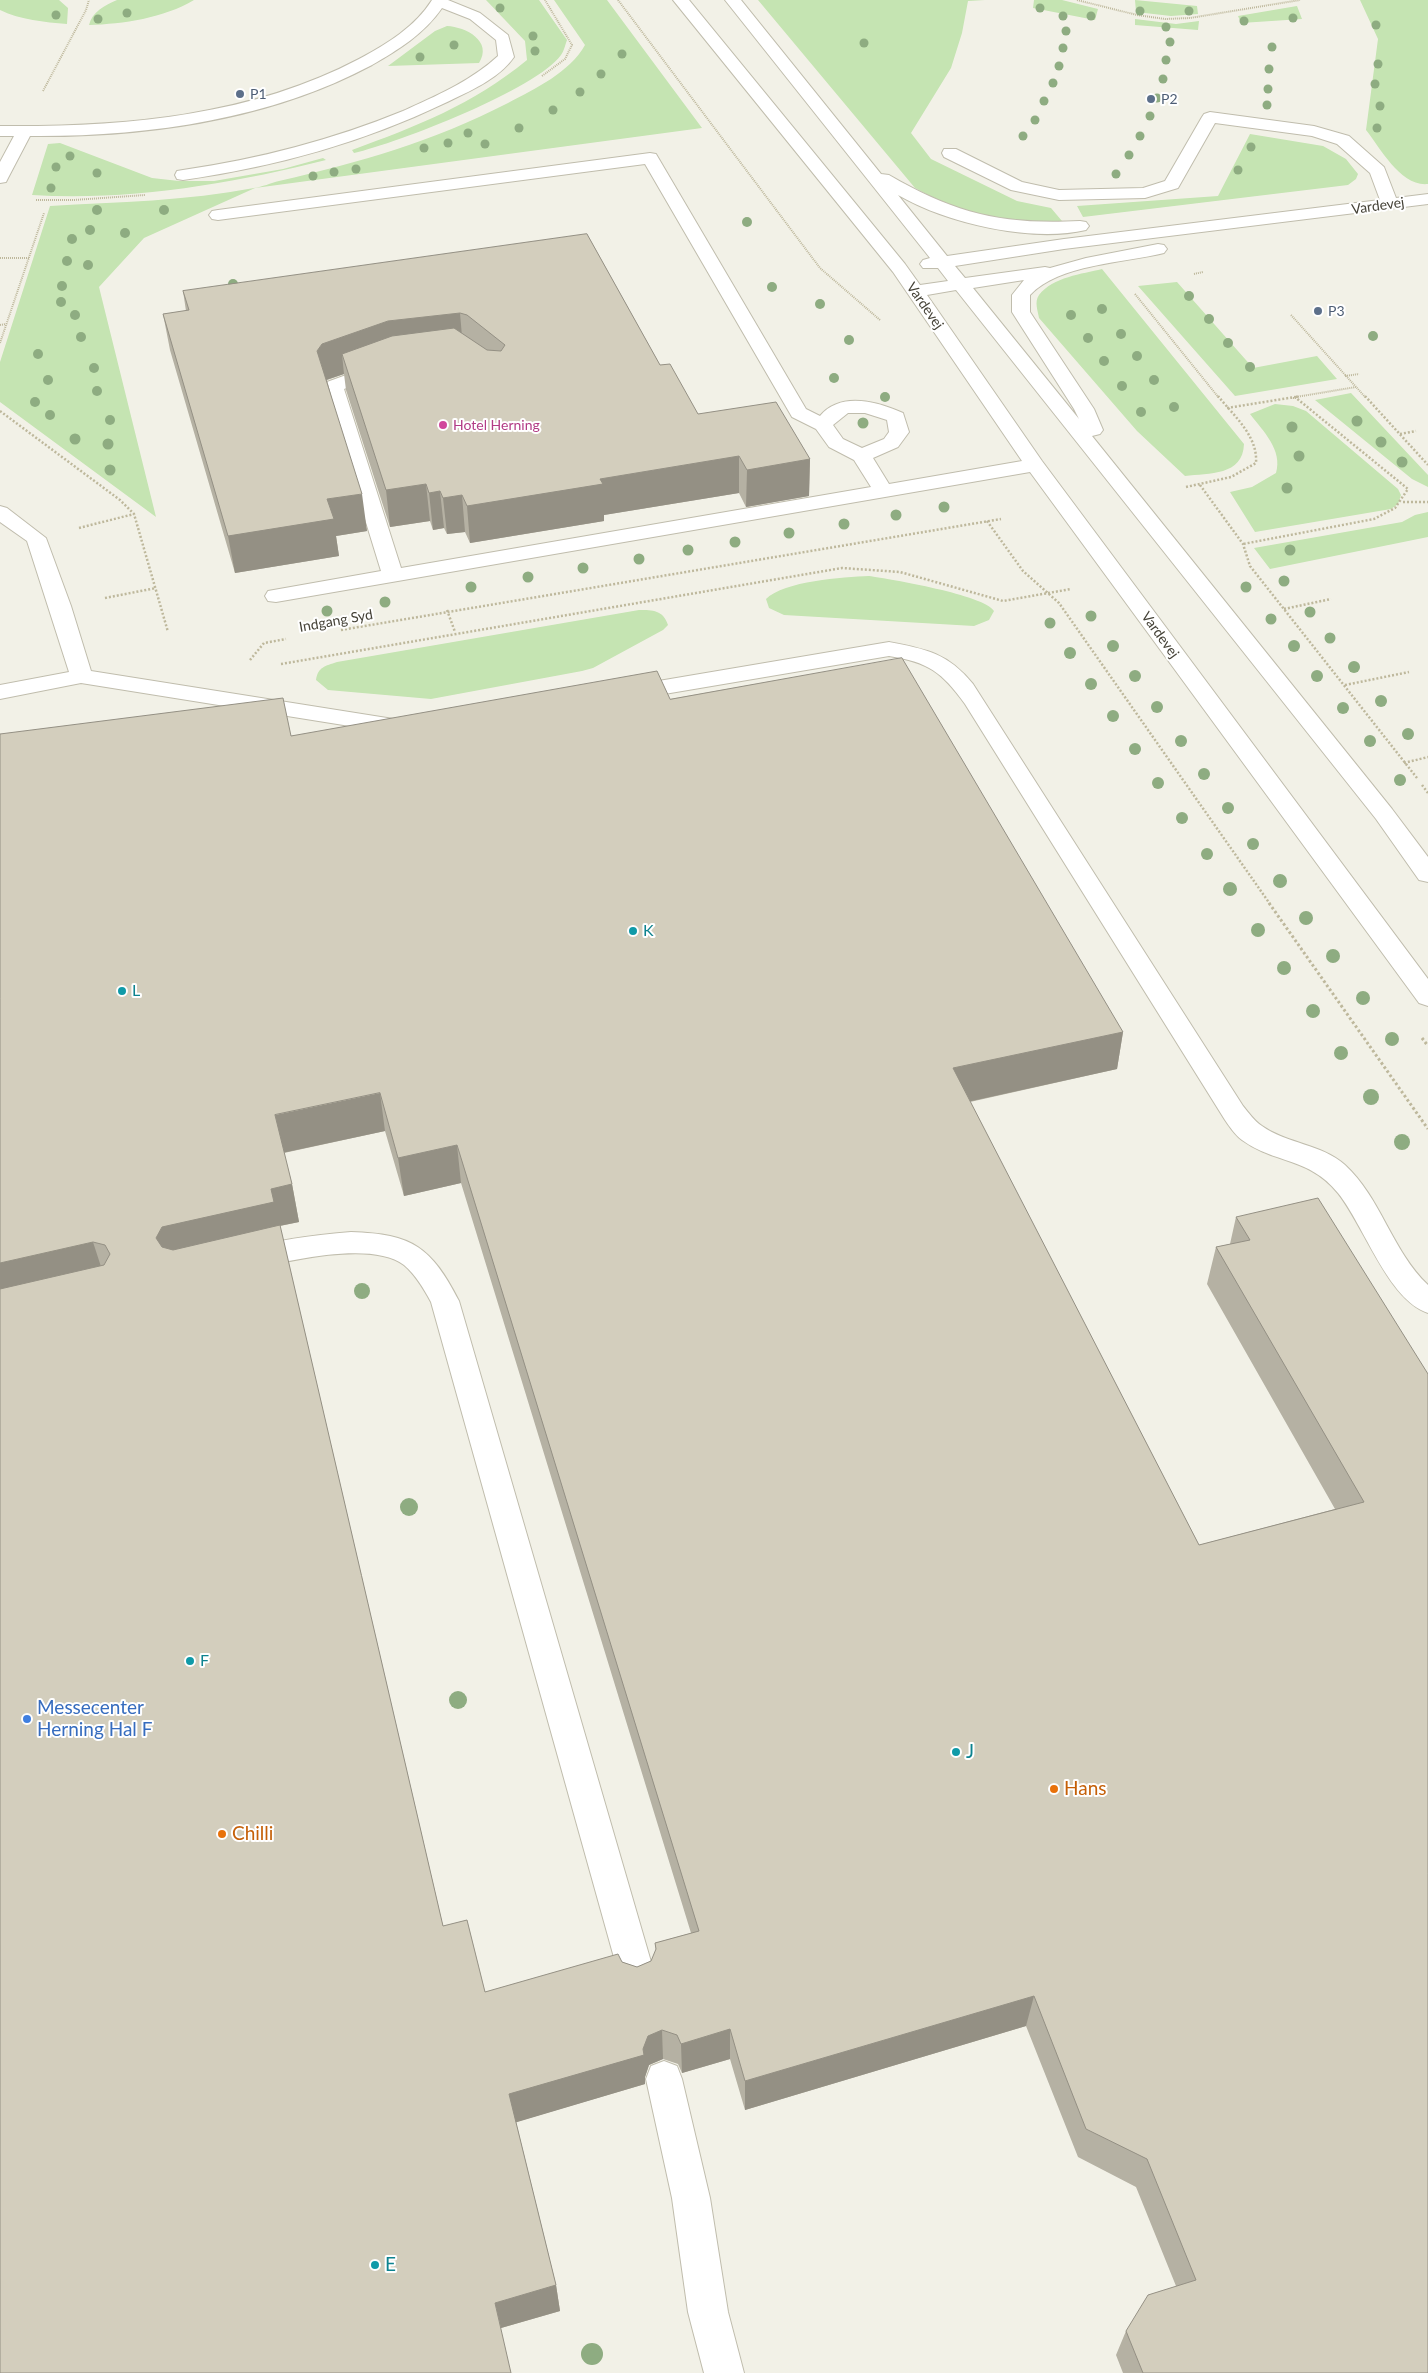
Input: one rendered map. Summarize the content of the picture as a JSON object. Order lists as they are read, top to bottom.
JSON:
{
  "streets": {
    "street": ["Vardevej"],
    "path": ["Indgang Syd"]
  },
  "places": [
    "P1",
    "P2",
    "P3",
    "Hotel Herning",
    "K",
    "L",
    "F",
    "Messecenter Herning Hal F",
    "J",
    "Hans",
    "Chilli",
    "E"
  ]
}
